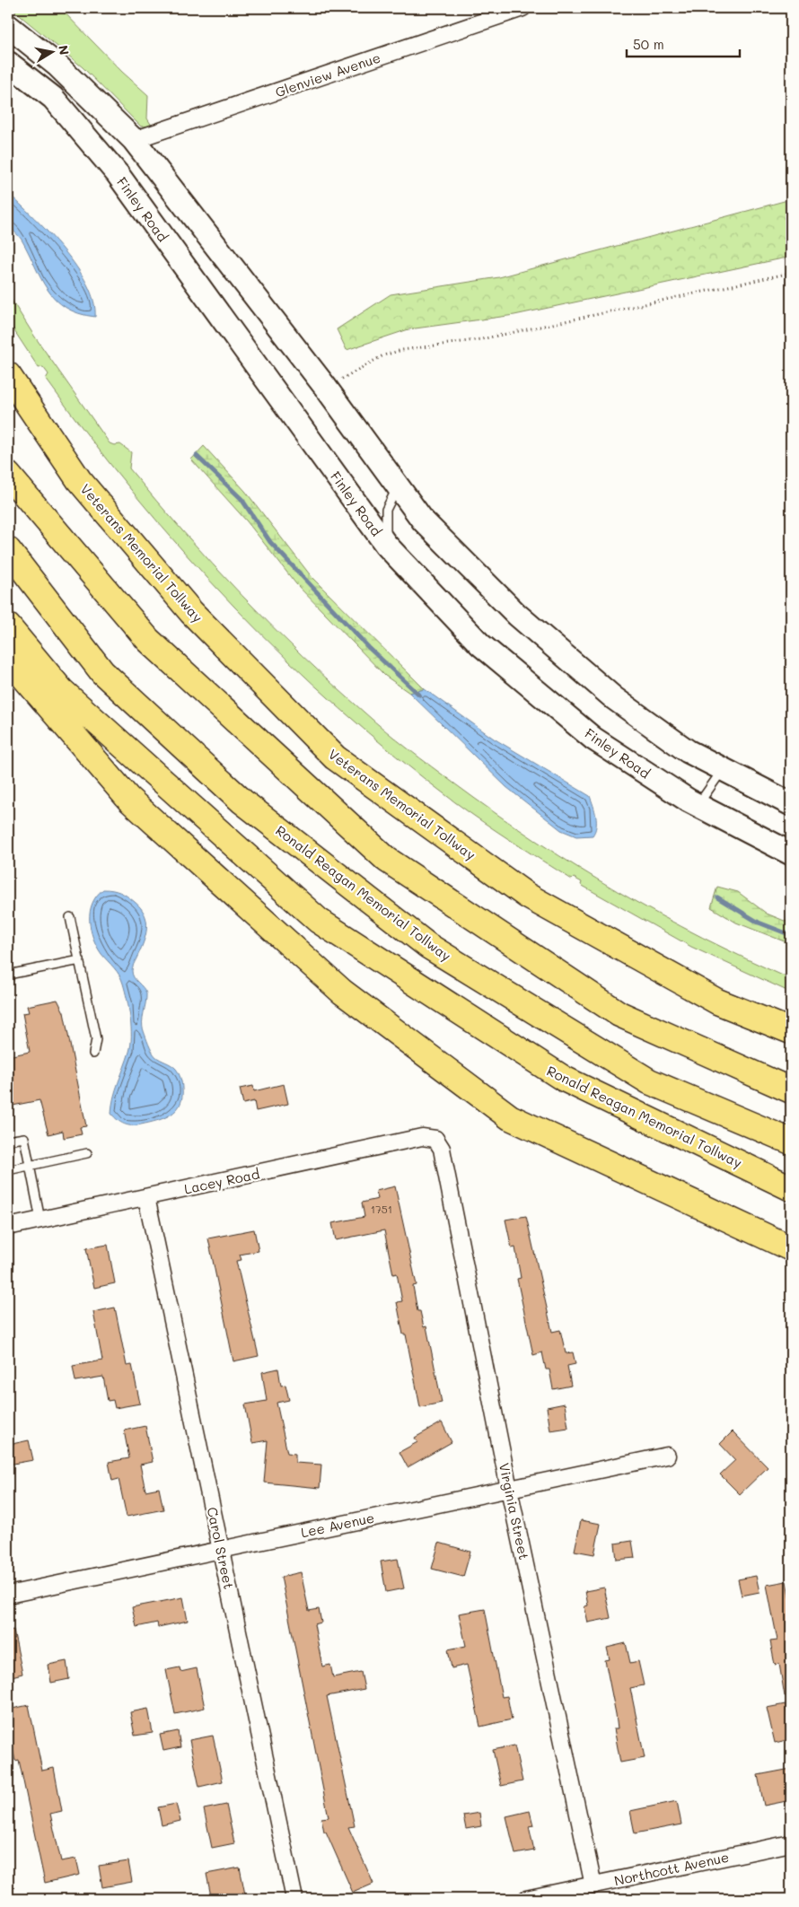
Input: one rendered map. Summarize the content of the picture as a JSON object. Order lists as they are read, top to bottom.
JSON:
{
  "streets": {
    "highway": ["Veterans Memorial Tollway", "Ronald Reagan Memorial Tollway"],
    "main road": ["Finley Road"],
    "street": [
      "Glenview Avenue",
      "Lacey Road",
      "Virginia Street",
      "Lee Avenue",
      "Carol Street",
      "Northcott Avenue"
    ]
  },
  "crossings": [
    ["Lacey Road", "Virginia Street"],
    ["Lacey Road", "Carol Street"],
    ["Virginia Street", "Lee Avenue"],
    ["Virginia Street", "Northcott Avenue"],
    ["Lee Avenue", "Carol Street"]
  ],
  "house_numbers": ["1751"],
  "scale_bar": "50 m",
  "north": "right"
}
